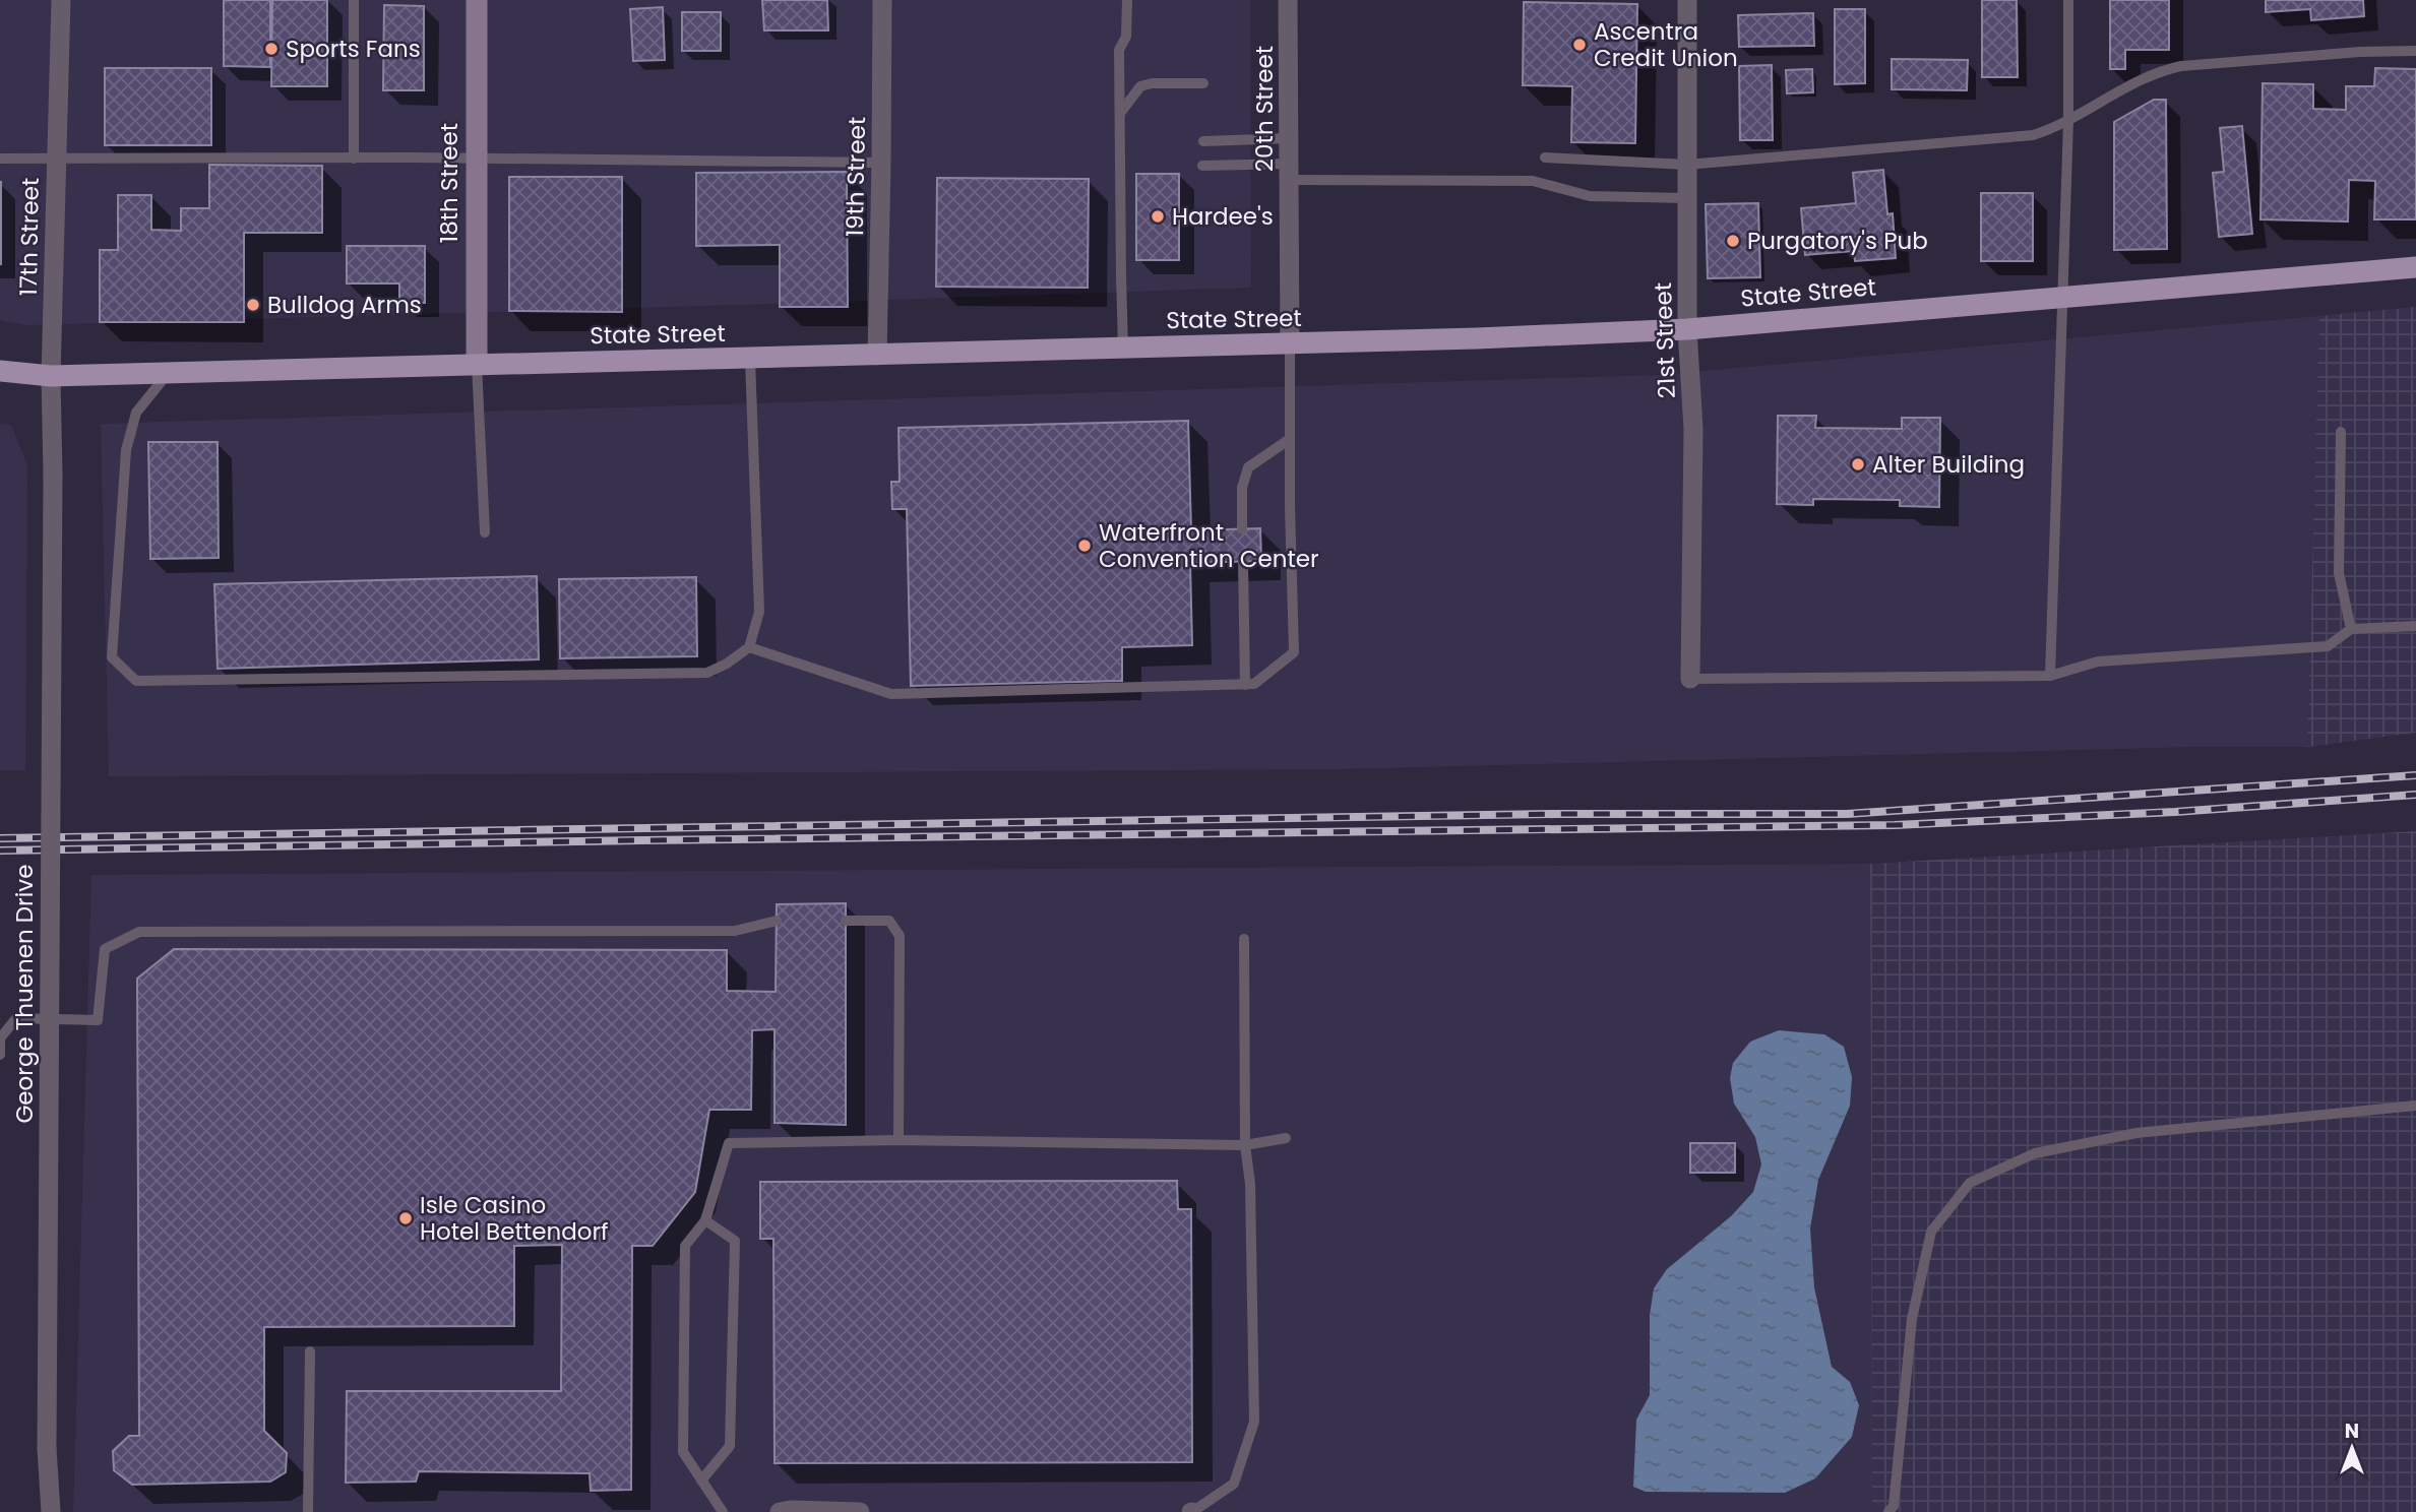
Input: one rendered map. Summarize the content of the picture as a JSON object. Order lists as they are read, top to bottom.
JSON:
{
  "streets": {
    "main road": ["State Street"],
    "street": [
      "20th Street",
      "19th Street",
      "18th Street",
      "17th Street",
      "21st Street",
      "George Thuenen Drive"
    ]
  },
  "crossings": [
    ["20th Street", "State Street"],
    ["19th Street", "State Street"],
    ["18th Street", "State Street"],
    ["17th Street", "State Street"],
    ["17th Street", "George Thuenen Drive"],
    ["State Street", "21st Street"]
  ],
  "places": [
    "Ascentra Credit Union",
    "Sports Fans",
    "Hardee's",
    "Purgatory's Pub",
    "Bulldog Arms",
    "Alter Building",
    "Waterfront Convention Center",
    "Isle Casino Hotel Bettendorf"
  ],
  "north": "top"
}
